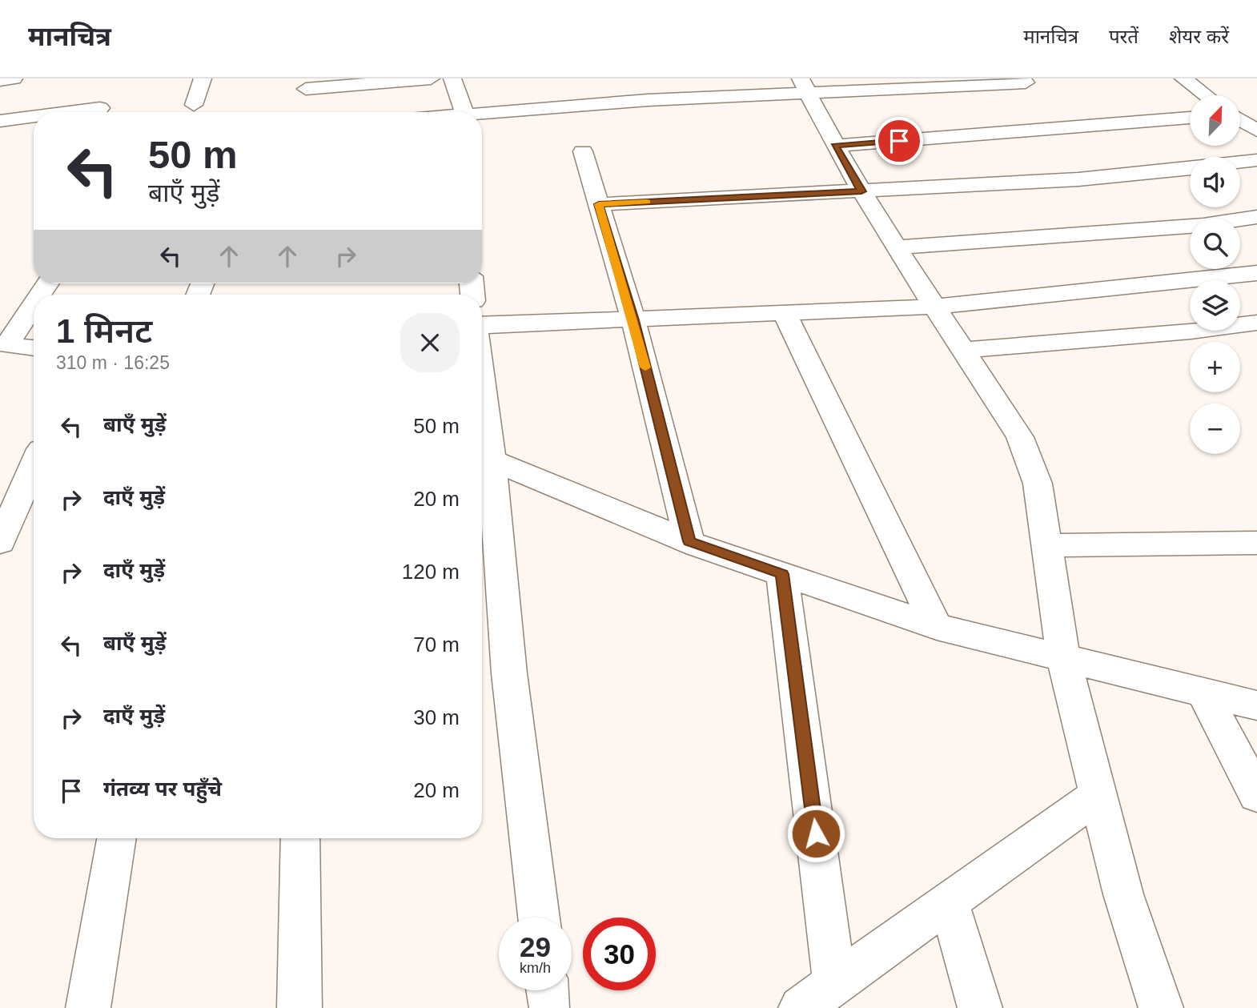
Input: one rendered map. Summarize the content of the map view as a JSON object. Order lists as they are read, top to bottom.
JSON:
{
  "north": "top right",
  "page": {
    "header": "मानचित्र",
    "nav": ["मानचित्र", "परतें", "शेयर करें"],
    "map_buttons": ["+", "−"],
    "turn": ["50 m", "बाएँ मुड़ें"],
    "heading": ["1 मिनट", "310 m · 16:25"],
    "list": [
      {
        "name": "बाएँ मुड़ें",
        "value": "50 m"
      },
      {
        "name": "दाएँ मुड़ें",
        "value": "20 m"
      },
      {
        "name": "दाएँ मुड़ें",
        "value": "120 m"
      },
      {
        "name": "बाएँ मुड़ें",
        "value": "70 m"
      },
      {
        "name": "दाएँ मुड़ें",
        "value": "30 m"
      },
      {
        "name": "गंतव्य पर पहुँचे",
        "value": "20 m"
      }
    ],
    "speed": "29 km/h",
    "limit": "30"
  }
}
